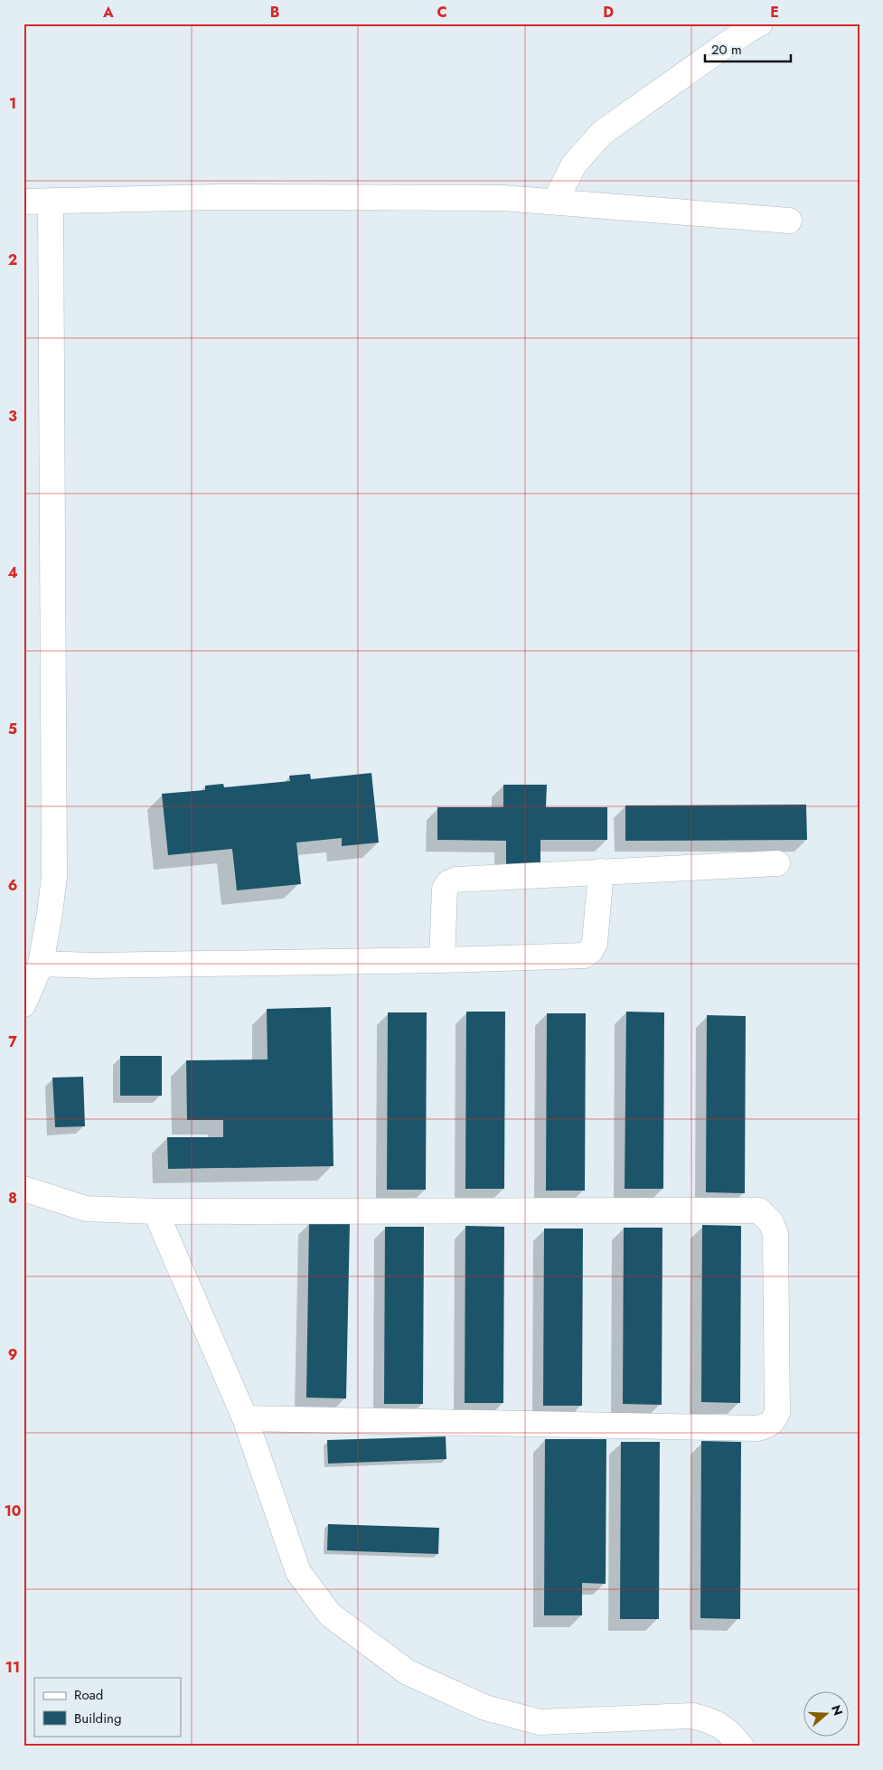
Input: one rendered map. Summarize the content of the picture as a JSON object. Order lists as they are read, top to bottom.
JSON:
{
  "legend": ["Road", "Building"],
  "scale_bar": "20 m",
  "north": "right",
  "grid": {
    "columns": [
      "A",
      "B",
      "C",
      "D",
      "E"
    ],
    "rows": [
      "1",
      "2",
      "3",
      "4",
      "5",
      "6",
      "7",
      "8",
      "9",
      "10",
      "11"
    ]
  }
}
